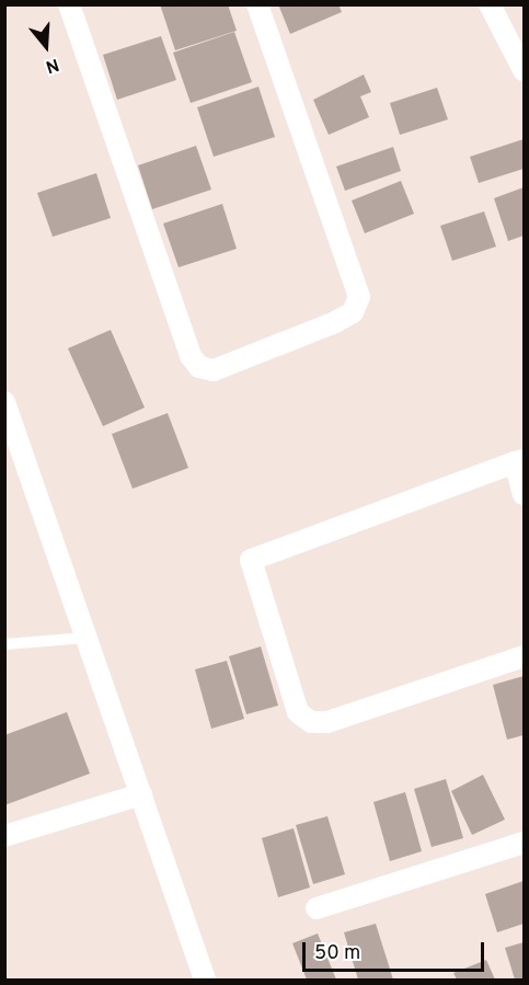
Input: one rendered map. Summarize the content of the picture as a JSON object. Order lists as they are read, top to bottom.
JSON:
{
  "scale_bar": "50 m",
  "north": "bottom"
}
